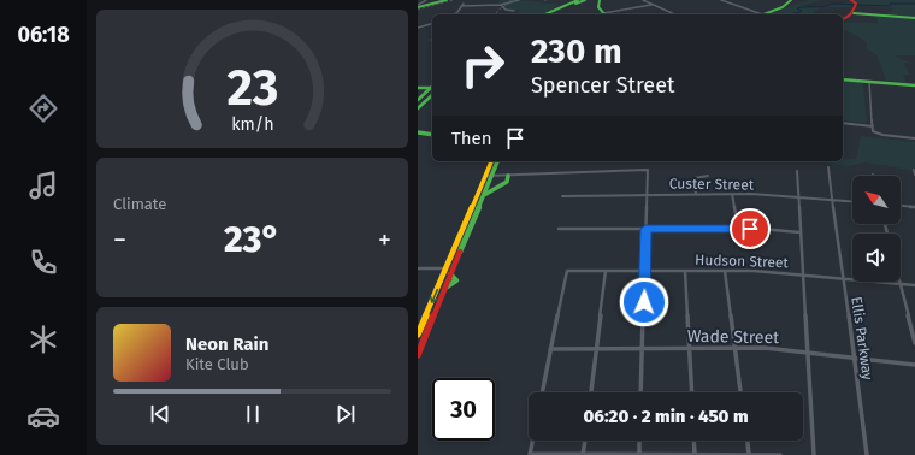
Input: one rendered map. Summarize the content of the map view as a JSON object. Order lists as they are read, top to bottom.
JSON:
{
  "streets": {
    "street": [
      "Custer Street",
      "Hudson Street",
      "Wade Street",
      "Ellis Parkway"
    ]
  },
  "crossings": [
    ["Custer Street", "Ellis Parkway"],
    ["Hudson Street", "Wade Street"],
    ["Hudson Street", "Ellis Parkway"],
    ["Wade Street", "Ellis Parkway"]
  ],
  "north": "top left",
  "page": {
    "tabs": "06:18",
    "turn": ["230 m", "Spencer Street"],
    "then": "Then",
    "tile": "Climate",
    "heat": ["−", "23°", "+"],
    "song": ["Neon Rain", "Kite Club"],
    "limit": "30",
    "trip": "06:20 · 2 min · 450 m",
    "gauge": ["23", "km/h"]
  }
}
